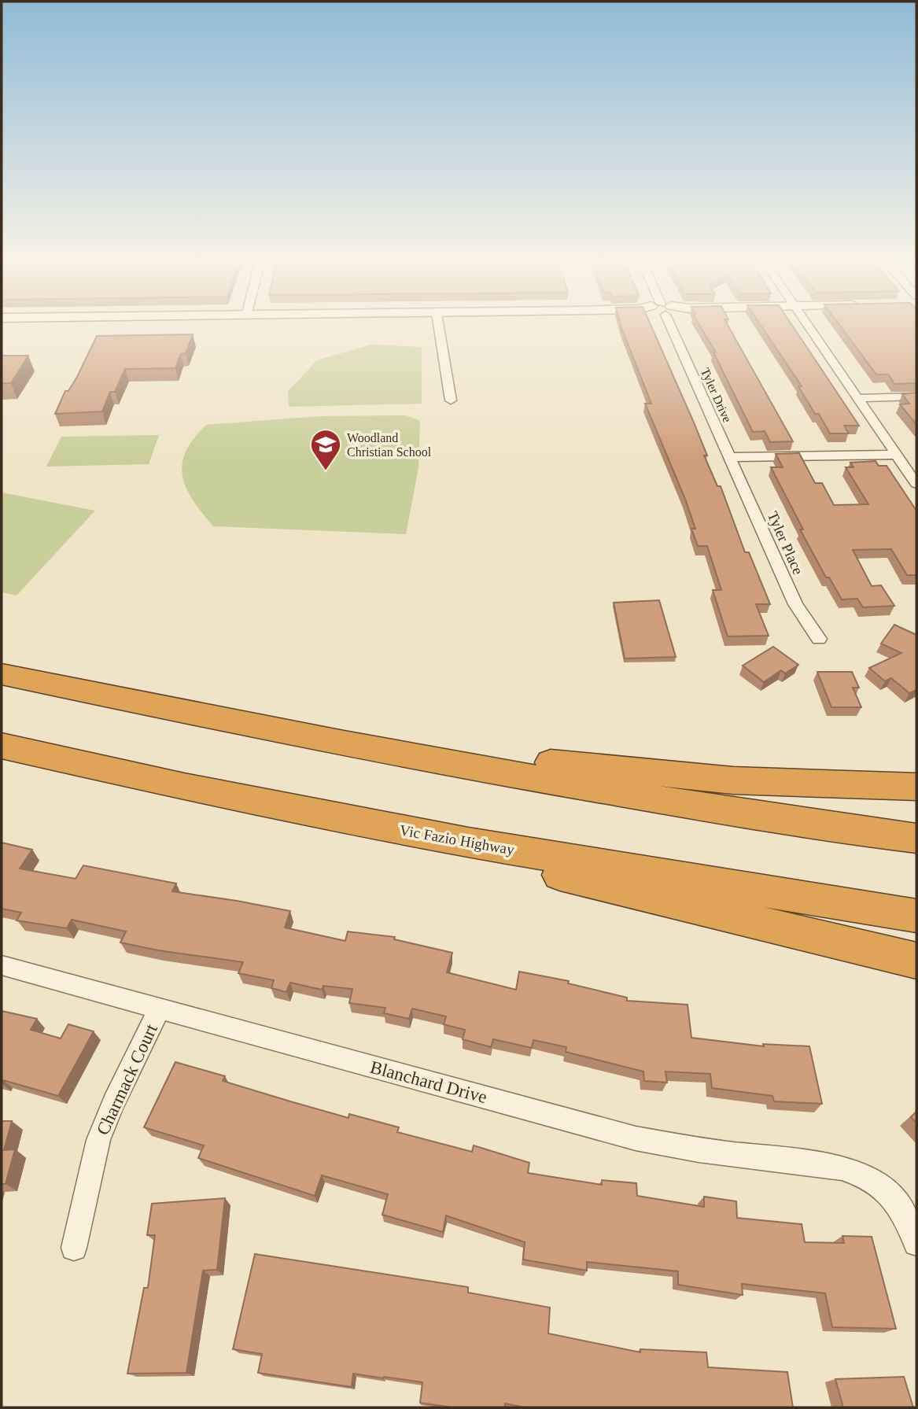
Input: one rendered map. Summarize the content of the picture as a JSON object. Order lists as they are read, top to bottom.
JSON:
{
  "streets": {
    "highway": ["Vic Fazio Highway"],
    "street": [
      "Tyler Drive",
      "Tyler Place",
      "Charmack Court",
      "Blanchard Drive"
    ]
  },
  "crossings": [
    ["Tyler Drive", "Tyler Place"],
    ["Charmack Court", "Blanchard Drive"]
  ],
  "places": {
    "school or university": ["Woodland Christian School"]
  }
}
